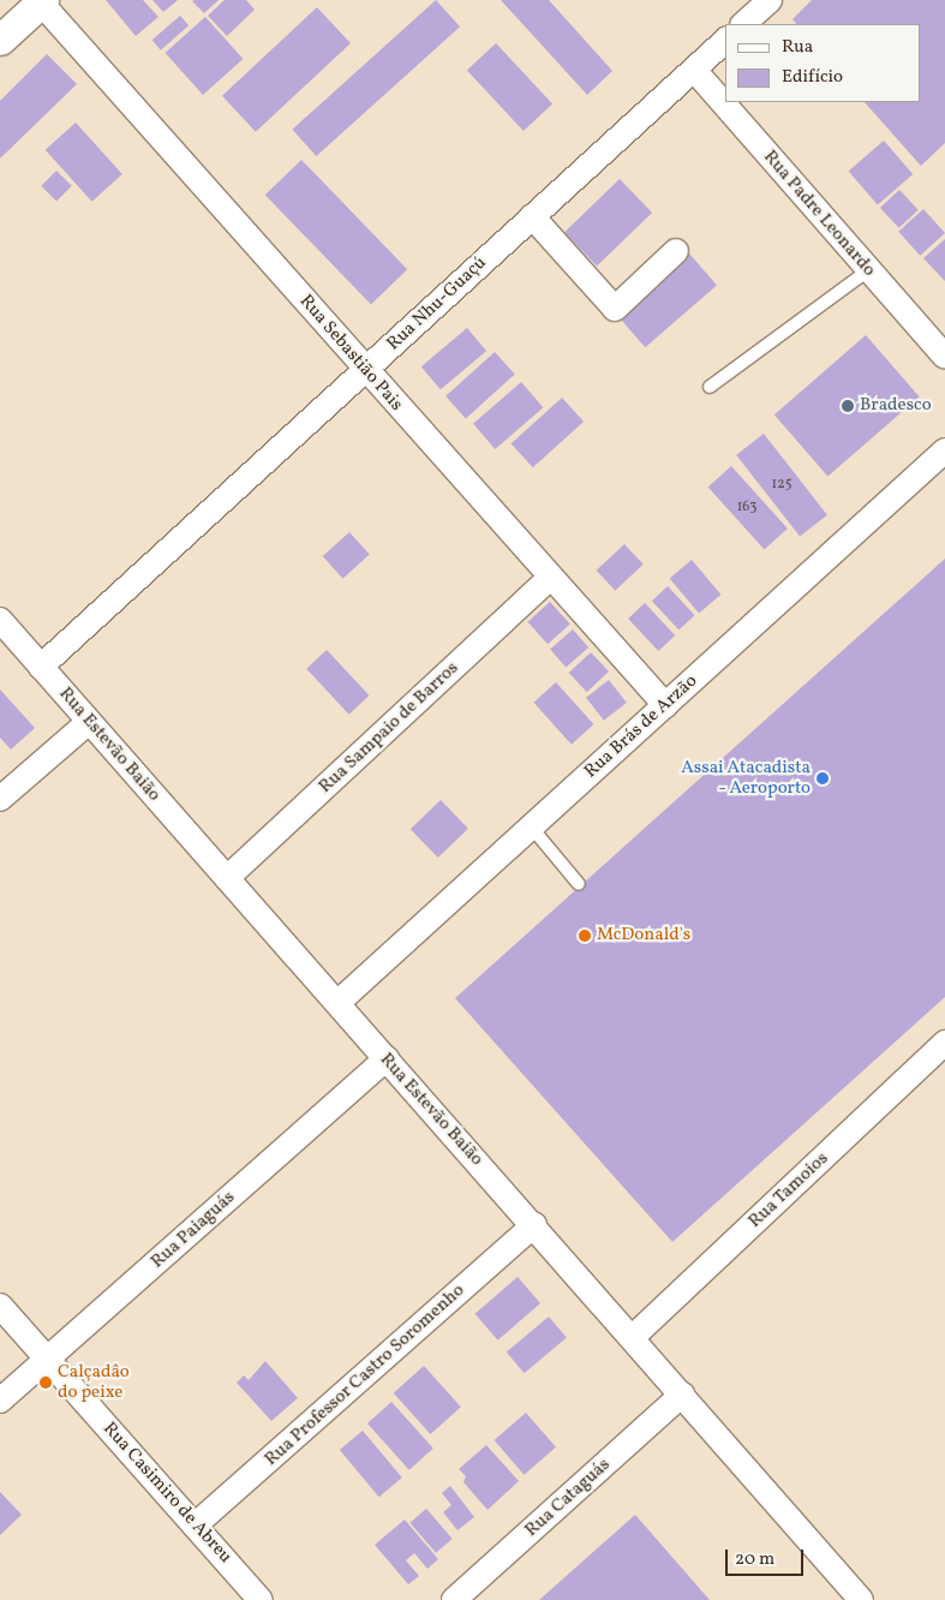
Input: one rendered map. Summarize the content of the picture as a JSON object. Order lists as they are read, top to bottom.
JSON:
{
  "streets": {
    "street": [
      "Rua Padre Leonardo",
      "Rua Nhu-Guaçú",
      "Rua Sebastião Pais",
      "Rua Brás de Arzão",
      "Rua Sampaio de Barros",
      "Rua Estevão Baião",
      "Rua Tamoios",
      "Rua Paiaguás",
      "Rua Professor Castro Soromenho",
      "Rua Casimiro de Abreu",
      "Rua Cataguás"
    ]
  },
  "crossings": [
    ["Rua Padre Leonardo", "Rua Nhu-Guaçú"],
    ["Rua Nhu-Guaçú", "Rua Sebastião Pais"],
    ["Rua Nhu-Guaçú", "Rua Estevão Baião"],
    ["Rua Sebastião Pais", "Rua Brás de Arzão"],
    ["Rua Sebastião Pais", "Rua Sampaio de Barros"],
    ["Rua Brás de Arzão", "Rua Estevão Baião"],
    ["Rua Sampaio de Barros", "Rua Estevão Baião"],
    ["Rua Estevão Baião", "Rua Tamoios"],
    ["Rua Estevão Baião", "Rua Paiaguás"],
    ["Rua Estevão Baião", "Rua Professor Castro Soromenho"],
    ["Rua Estevão Baião", "Rua Cataguás"],
    ["Rua Paiaguás", "Rua Casimiro de Abreu"],
    ["Rua Professor Castro Soromenho", "Rua Casimiro de Abreu"]
  ],
  "places": [
    "Bradesco",
    "Assai Atacadista - Aeroporto",
    "McDonald's",
    "Calçadâo do peixe"
  ],
  "house_numbers": ["125", "163"],
  "legend": ["Rua", "Edifício"],
  "scale_bar": "20 m"
}
